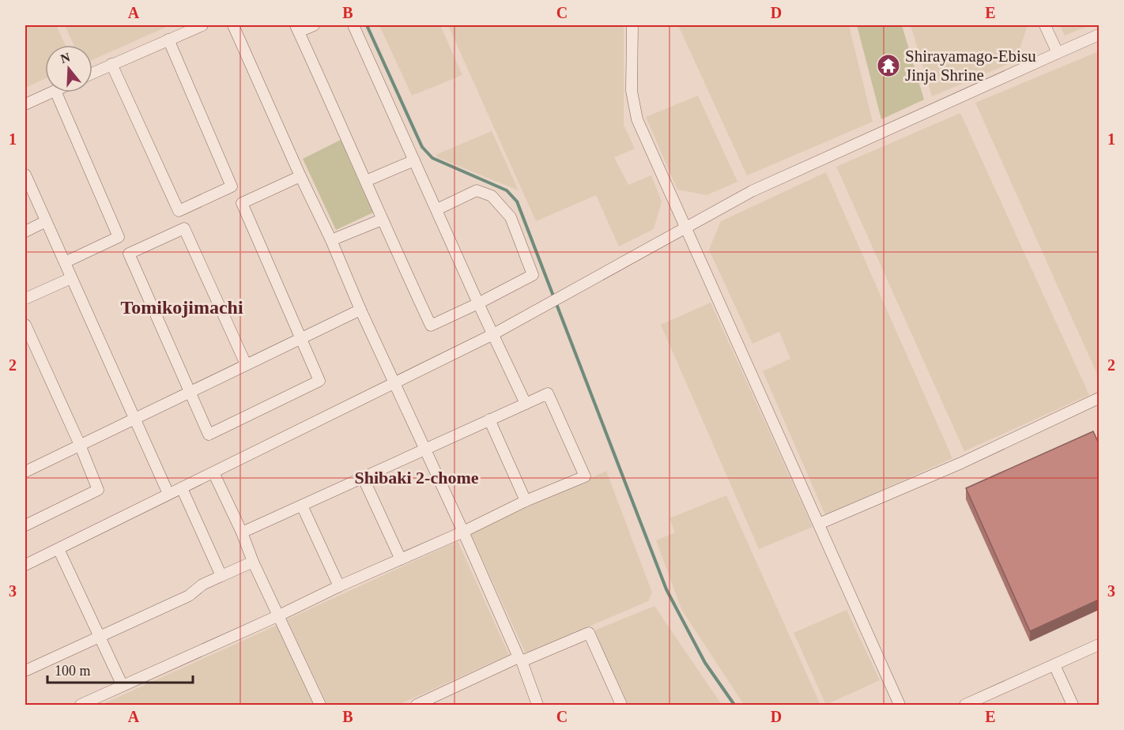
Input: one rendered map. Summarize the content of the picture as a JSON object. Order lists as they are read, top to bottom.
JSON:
{
  "districts": ["Tomikojimachi", "Shibaki 2-chome"],
  "places": {
    "temple": ["Shirayamago-Ebisu Jinja Shrine"]
  },
  "scale_bar": "100 m",
  "north": "top",
  "grid": {
    "columns": [
      "A",
      "B",
      "C",
      "D",
      "E"
    ],
    "rows": ["1", "2", "3"]
  }
}
